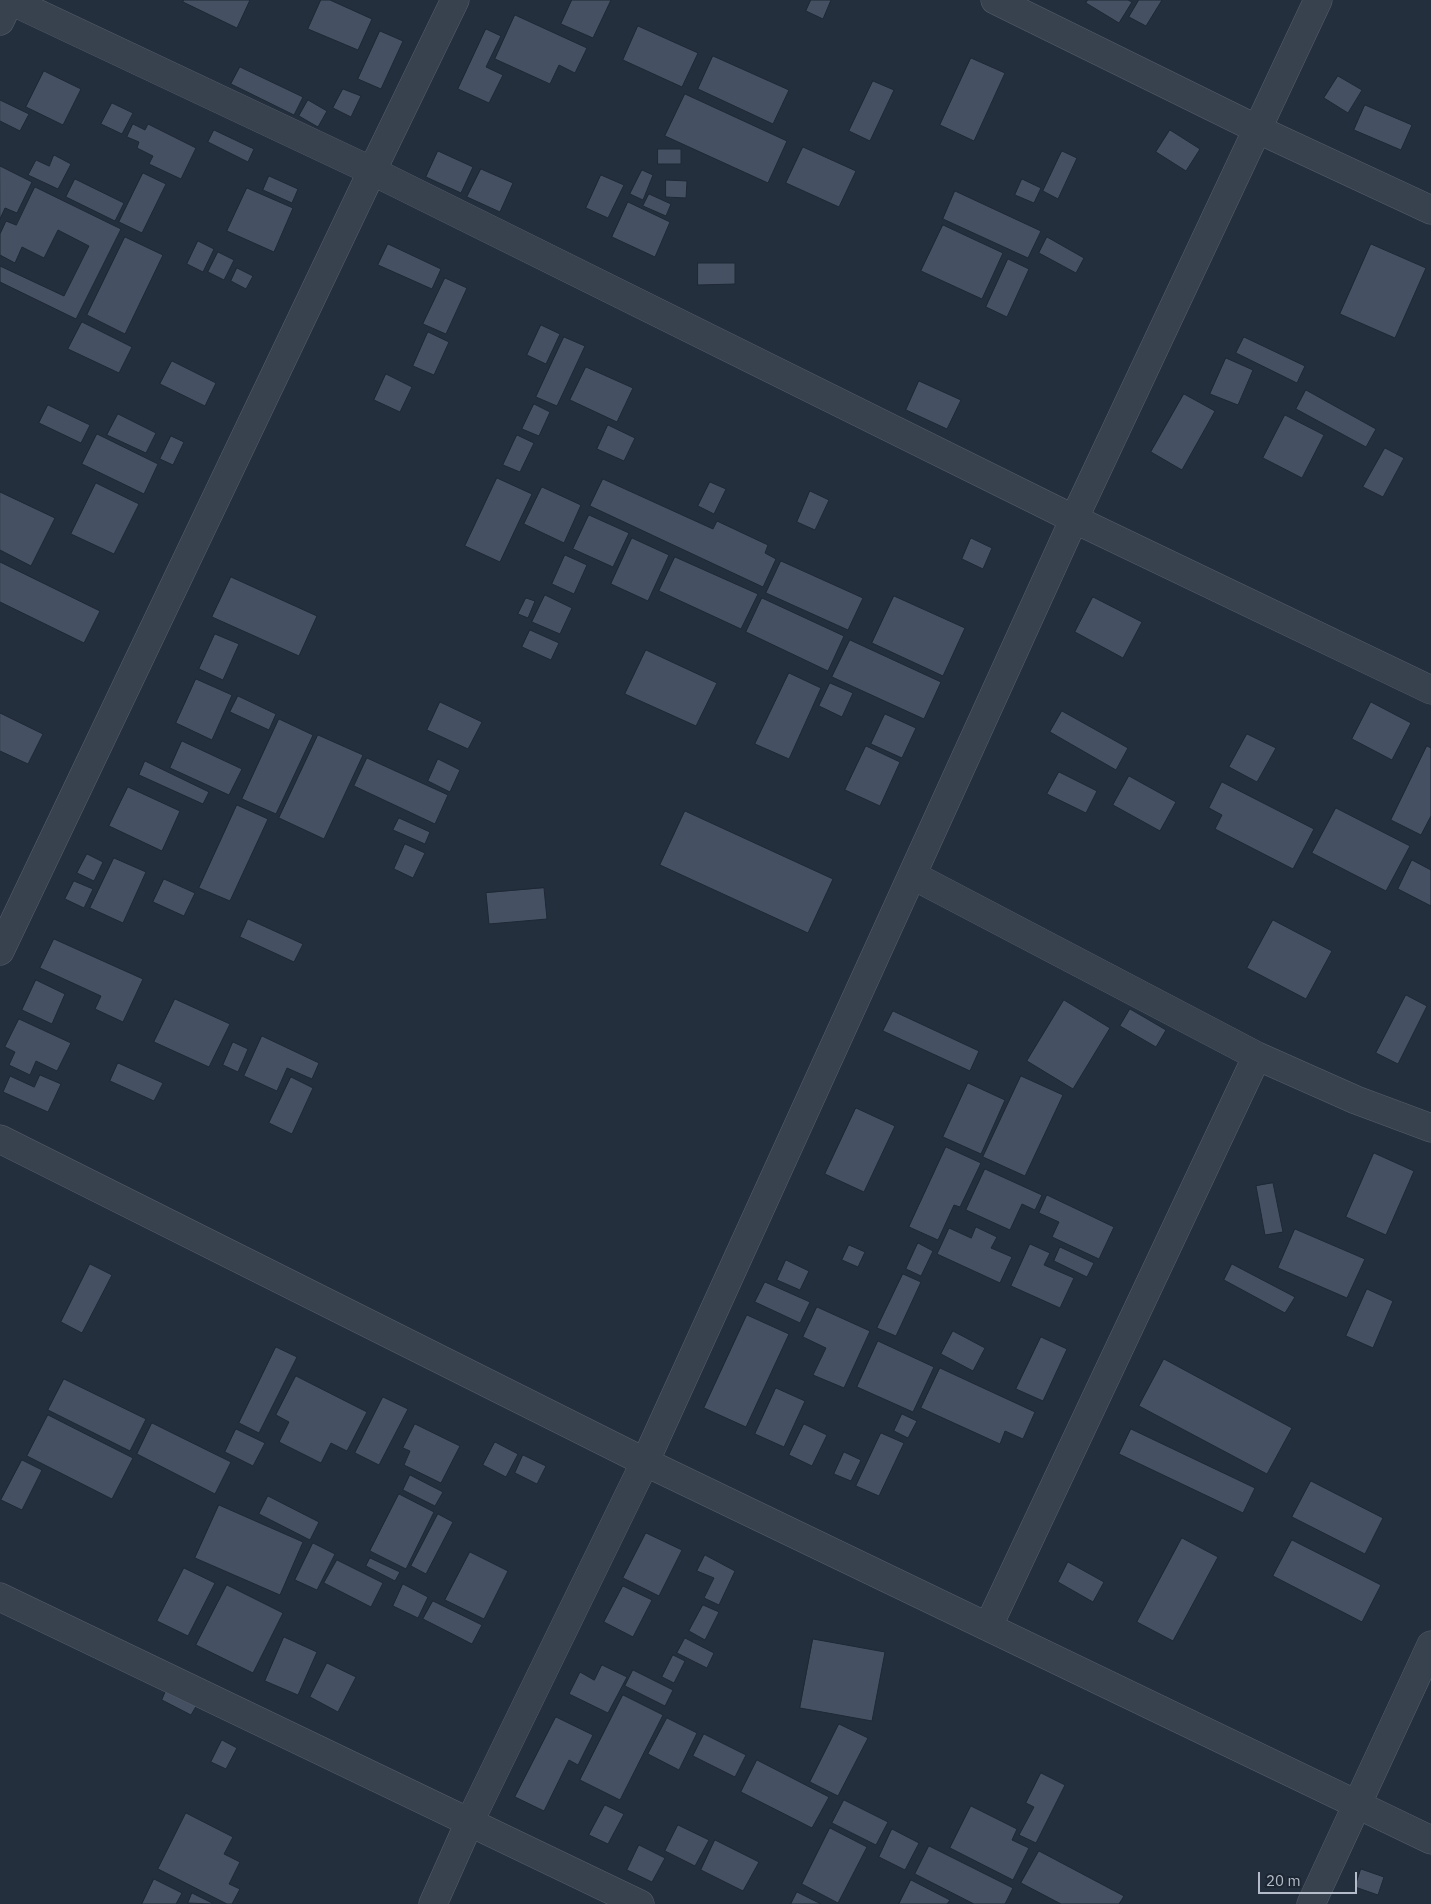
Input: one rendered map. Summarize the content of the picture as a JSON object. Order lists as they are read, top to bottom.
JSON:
{
  "scale_bar": "20 m"
}
